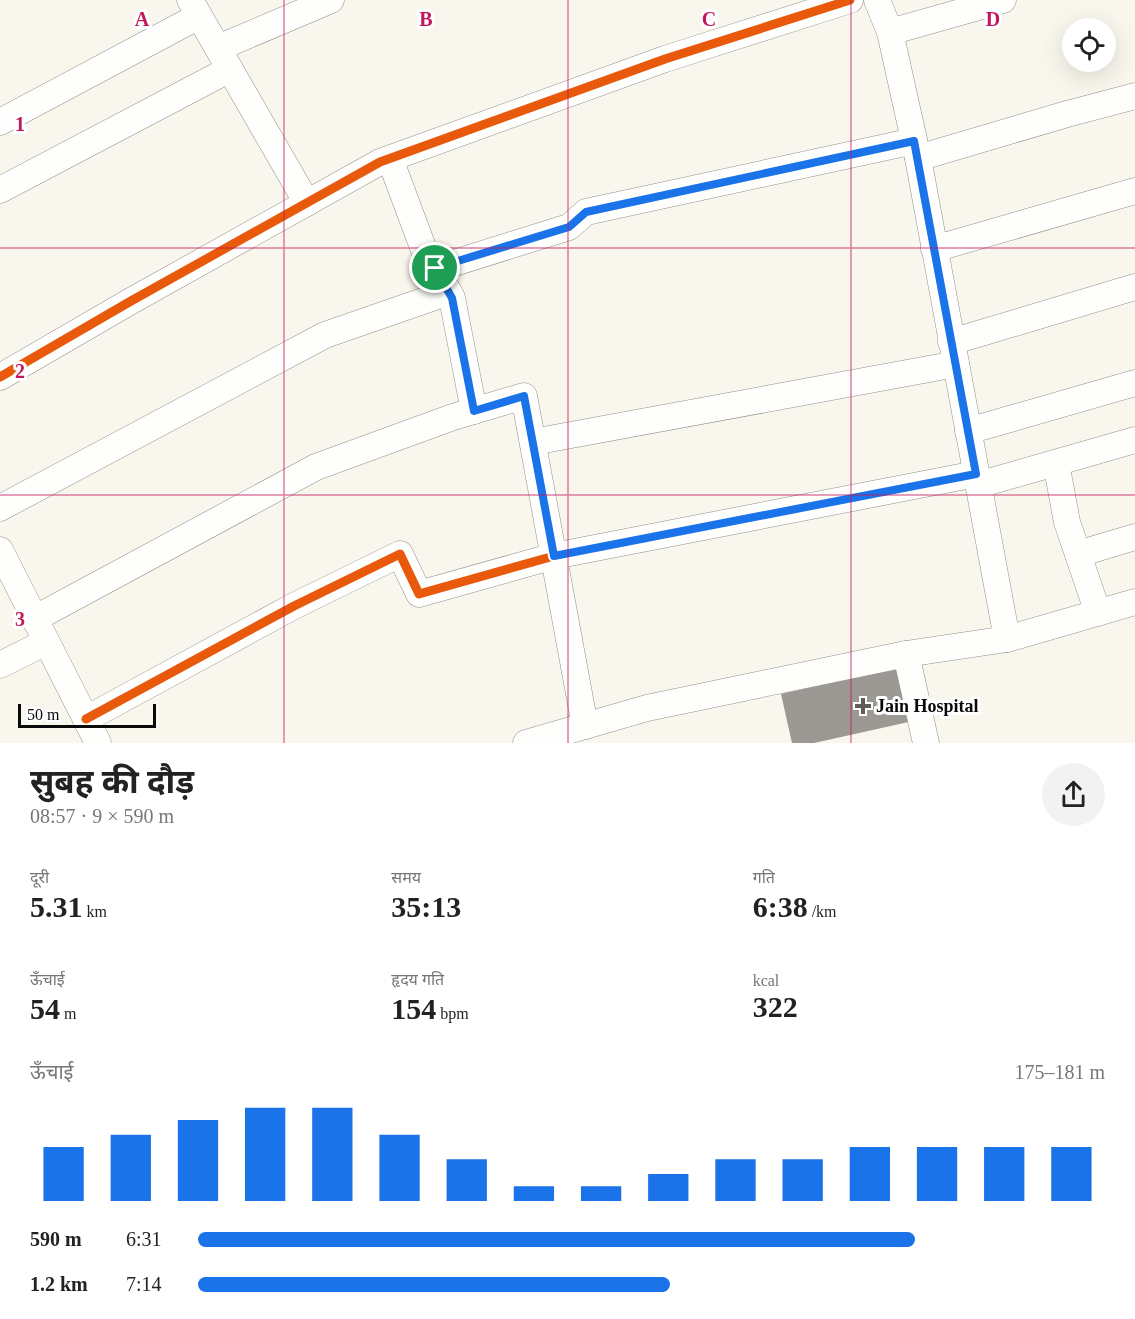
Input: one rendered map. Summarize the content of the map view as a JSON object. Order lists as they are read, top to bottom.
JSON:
{
  "places": {
    "health": ["Jain Hospital"]
  },
  "scale_bar": "50 m",
  "page": {
    "scale": "50 m",
    "heading": ["सुबह की दौड़", "08:57 · 9 × 590 m"],
    "stats": [
      ["दूरी", "5.31 km"],
      ["समय", "35:13"],
      ["गति", "6:38 /km"],
      ["ऊँचाई", "54 m"],
      ["हृदय गति", "154 bpm"],
      ["kcal", "322"]
    ],
    "chart": ["ऊँचाई", "175–181 m"],
    "list": [
      {
        "name": "590 m",
        "note": "6:31"
      },
      {
        "name": "1.2 km",
        "note": "7:14"
      }
    ]
  },
  "grid": {
    "columns": [
      "A",
      "B",
      "C",
      "D"
    ],
    "rows": ["1", "2", "3"]
  }
}
